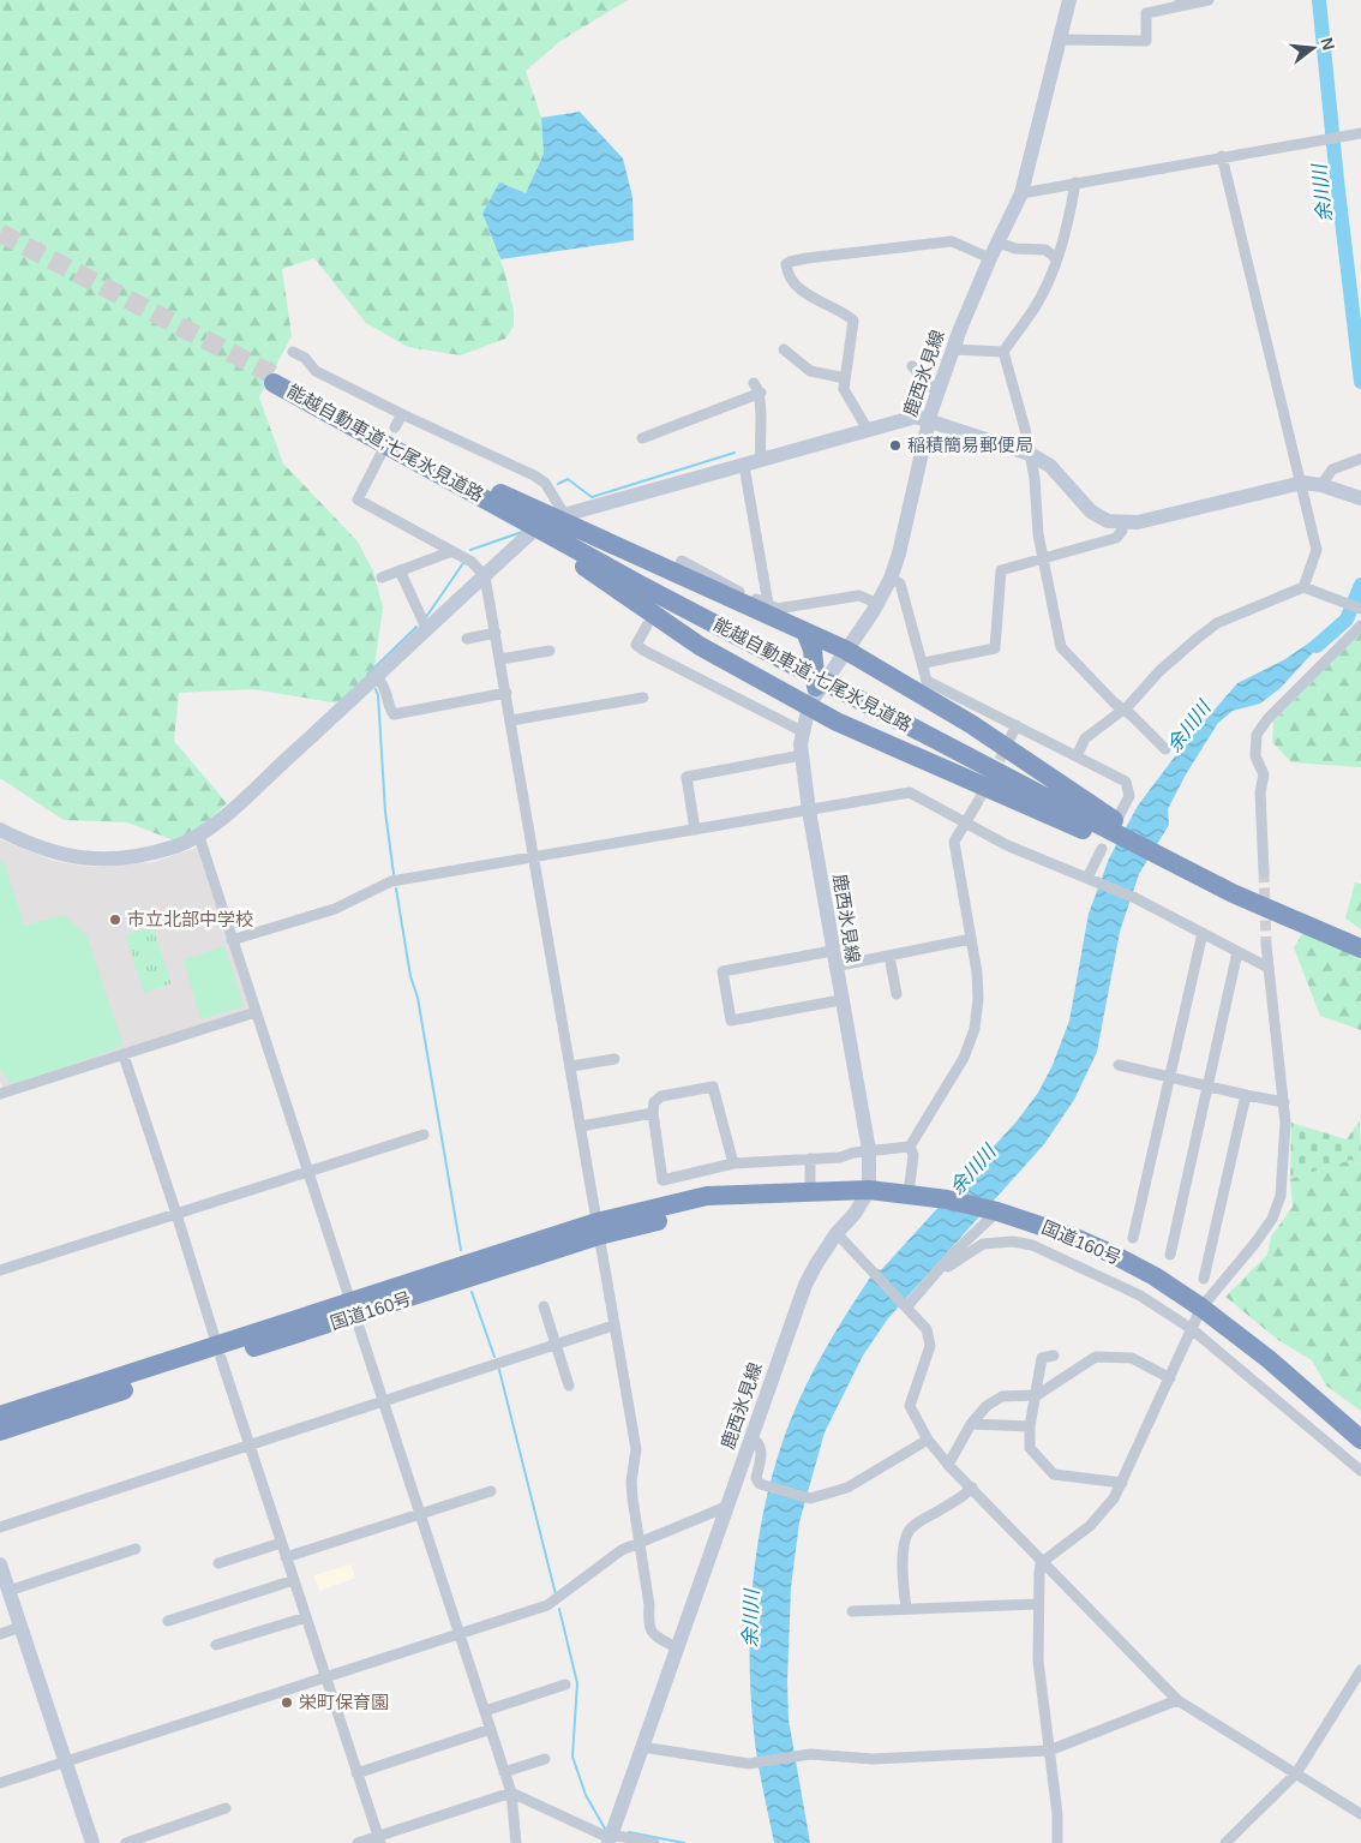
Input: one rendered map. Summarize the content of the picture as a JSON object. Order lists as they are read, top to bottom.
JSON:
{
  "streets": {
    "highway": ["能越自動車道;七尾氷見道路", "国道160号"],
    "main road": ["鹿西氷見線"]
  },
  "crossings": [
    ["鹿西氷見線", "国道160号"]
  ],
  "water": ["余川川"],
  "places": ["稲積簡易郵便局", "市立北部中学校", "栄町保育園"],
  "north": "right"
}
